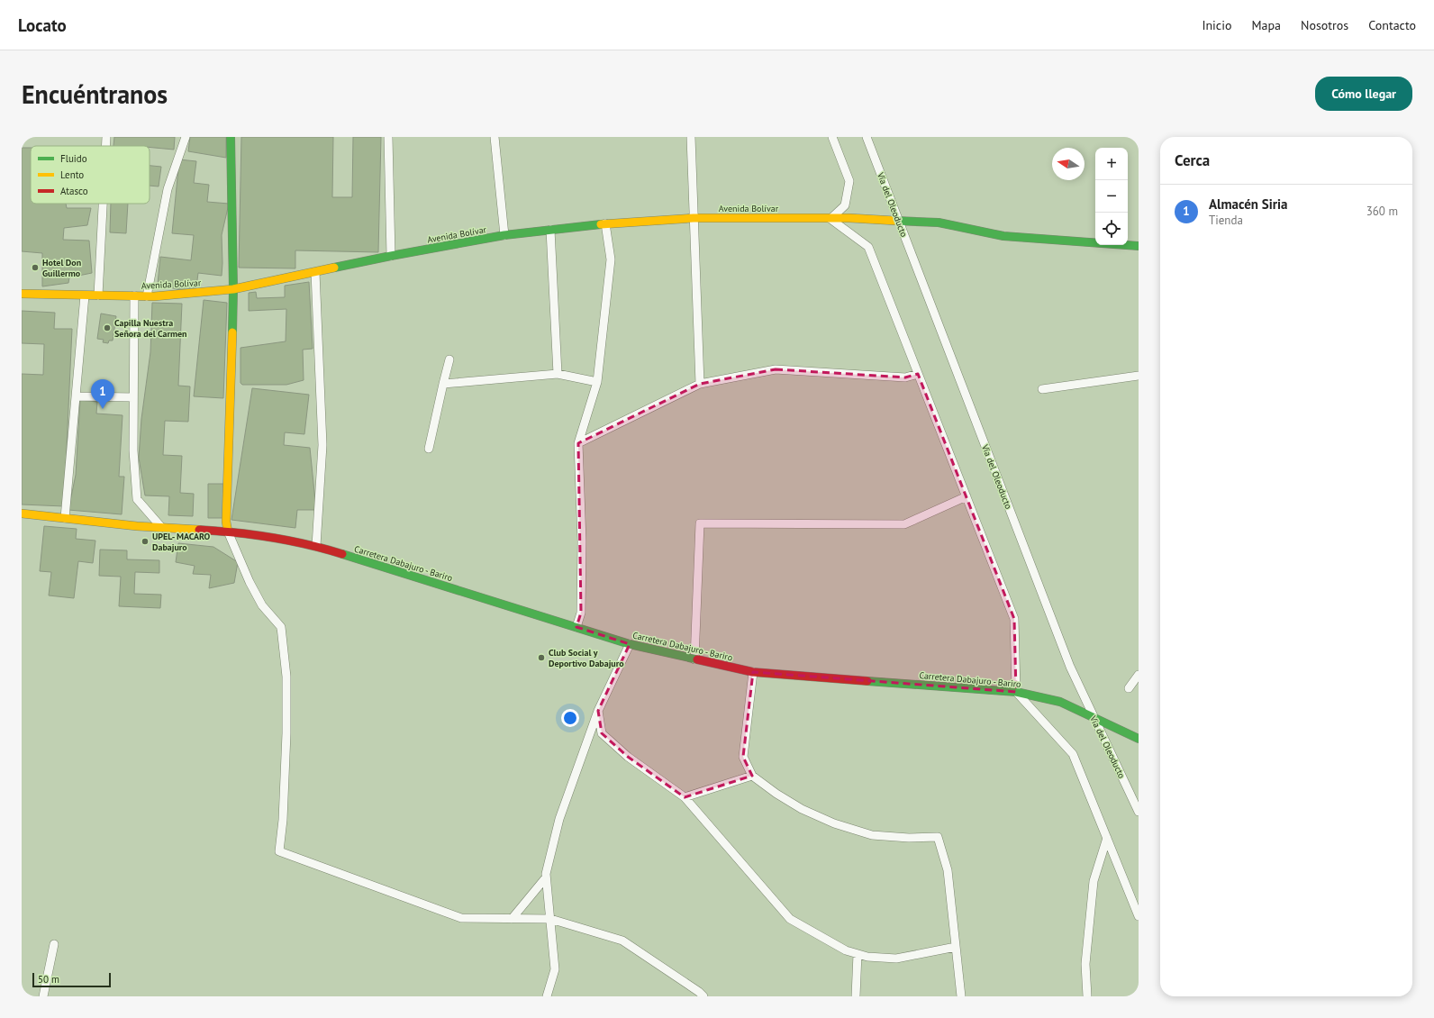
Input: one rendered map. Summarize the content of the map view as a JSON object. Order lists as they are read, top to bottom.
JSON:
{
  "streets": {
    "street": ["Vía del Oleoducto", "Avenida Bolívar", "Carretera Dabajuro - Bariro"]
  },
  "crossings": [
    ["Vía del Oleoducto", "Avenida Bolívar"],
    ["Vía del Oleoducto", "Carretera Dabajuro - Bariro"]
  ],
  "places": [
    "Hotel Don Guillermo",
    "Capilla Nuestra Señora del Carmen",
    "UPEL- MACARO Dabajuro",
    "Club Social y Deportivo Dabajuro"
  ],
  "legend": ["Fluido", "Lento", "Atasco"],
  "scale_bar": "50 m",
  "north": "left",
  "page": {
    "header": "Locato",
    "nav": [
      "Inicio",
      "Mapa",
      "Nosotros",
      "Contacto"
    ],
    "buttons": "Cómo llegar",
    "title": "Encuéntranos",
    "heading": "Cerca",
    "map_buttons": ["+", "−"],
    "list": [
      {
        "mark": "1",
        "name": "Almacén Siria",
        "note": "Tienda",
        "value": "360 m"
      }
    ],
    "pins": "1",
    "scale": "50 m"
  }
}
